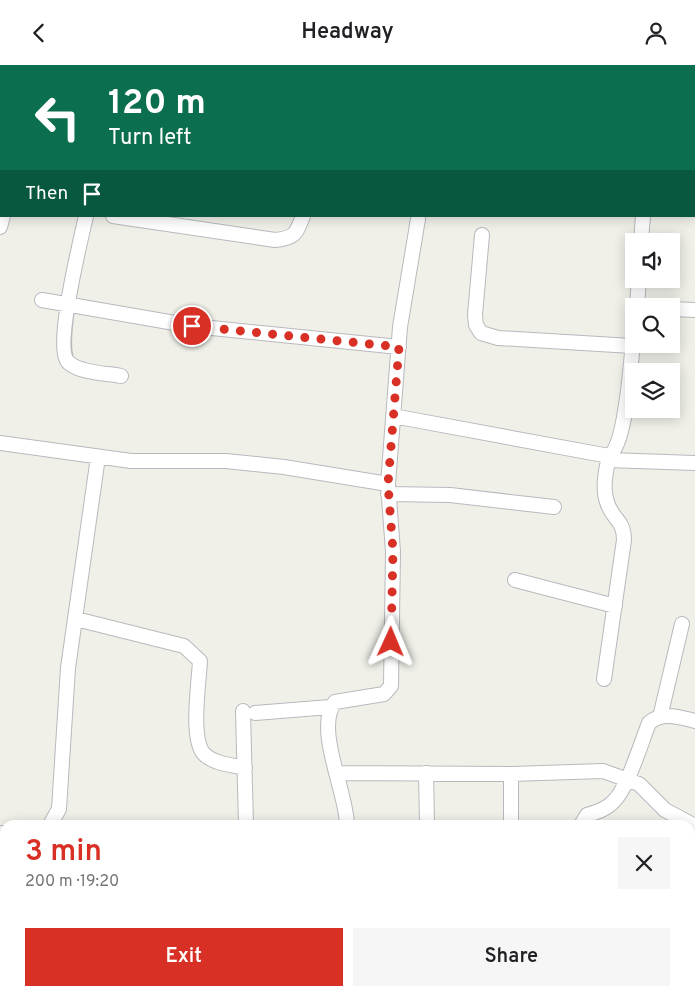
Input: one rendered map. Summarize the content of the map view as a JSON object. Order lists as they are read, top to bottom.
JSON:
{
  "page": {
    "header": "Headway",
    "turn": ["120 m", "Turn left"],
    "then": "Then",
    "heading": ["3 min", "200 m · 19:20"],
    "buttons": ["Exit", "Share"]
  }
}
